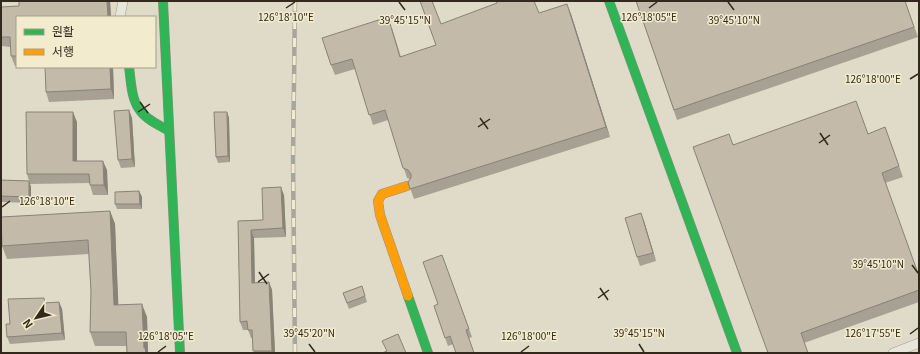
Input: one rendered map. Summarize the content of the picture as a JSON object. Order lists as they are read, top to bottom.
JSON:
{
  "legend": ["원활", "서행"],
  "north": "bottom left",
  "coordinates": [
    "126°18'10\"E",
    "126°18'05\"E",
    "39°45'15\"N",
    "39°45'10\"N",
    "126°18'00\"E",
    "126°17'55\"E",
    "39°45'20\"N"
  ]
}
